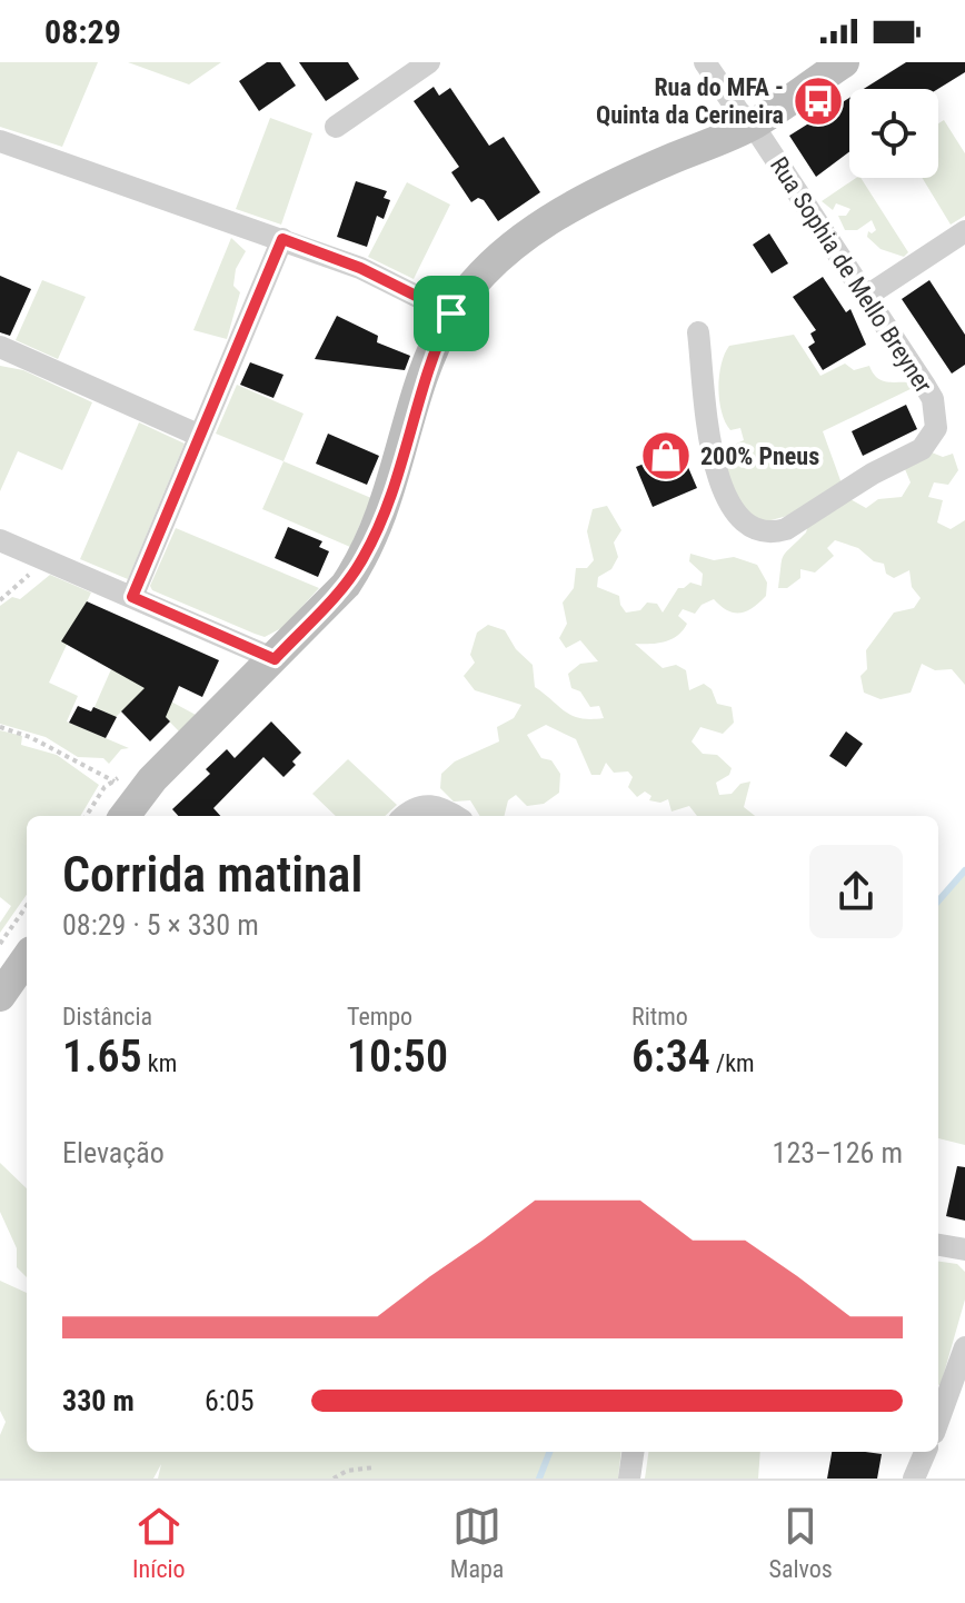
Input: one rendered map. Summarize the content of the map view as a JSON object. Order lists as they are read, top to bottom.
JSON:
{
  "streets": {
    "street": ["Rua Sophia de Mello Breyner"]
  },
  "places": {
    "bus stop": ["Rua do MFA - Quinta da Cerineira"],
    "shop": ["200% Pneus"]
  },
  "page": {
    "status": "08:29",
    "heading": ["Corrida matinal", "08:29 · 5 × 330 m"],
    "stats": [
      ["Distância", "1.65 km"],
      ["Tempo", "10:50"],
      ["Ritmo", "6:34 /km"]
    ],
    "chart": ["Elevação", "123–126 m"],
    "list": [
      {
        "name": "330 m",
        "note": "6:05"
      }
    ],
    "tabs": ["Início", "Mapa", "Salvos"]
  }
}
